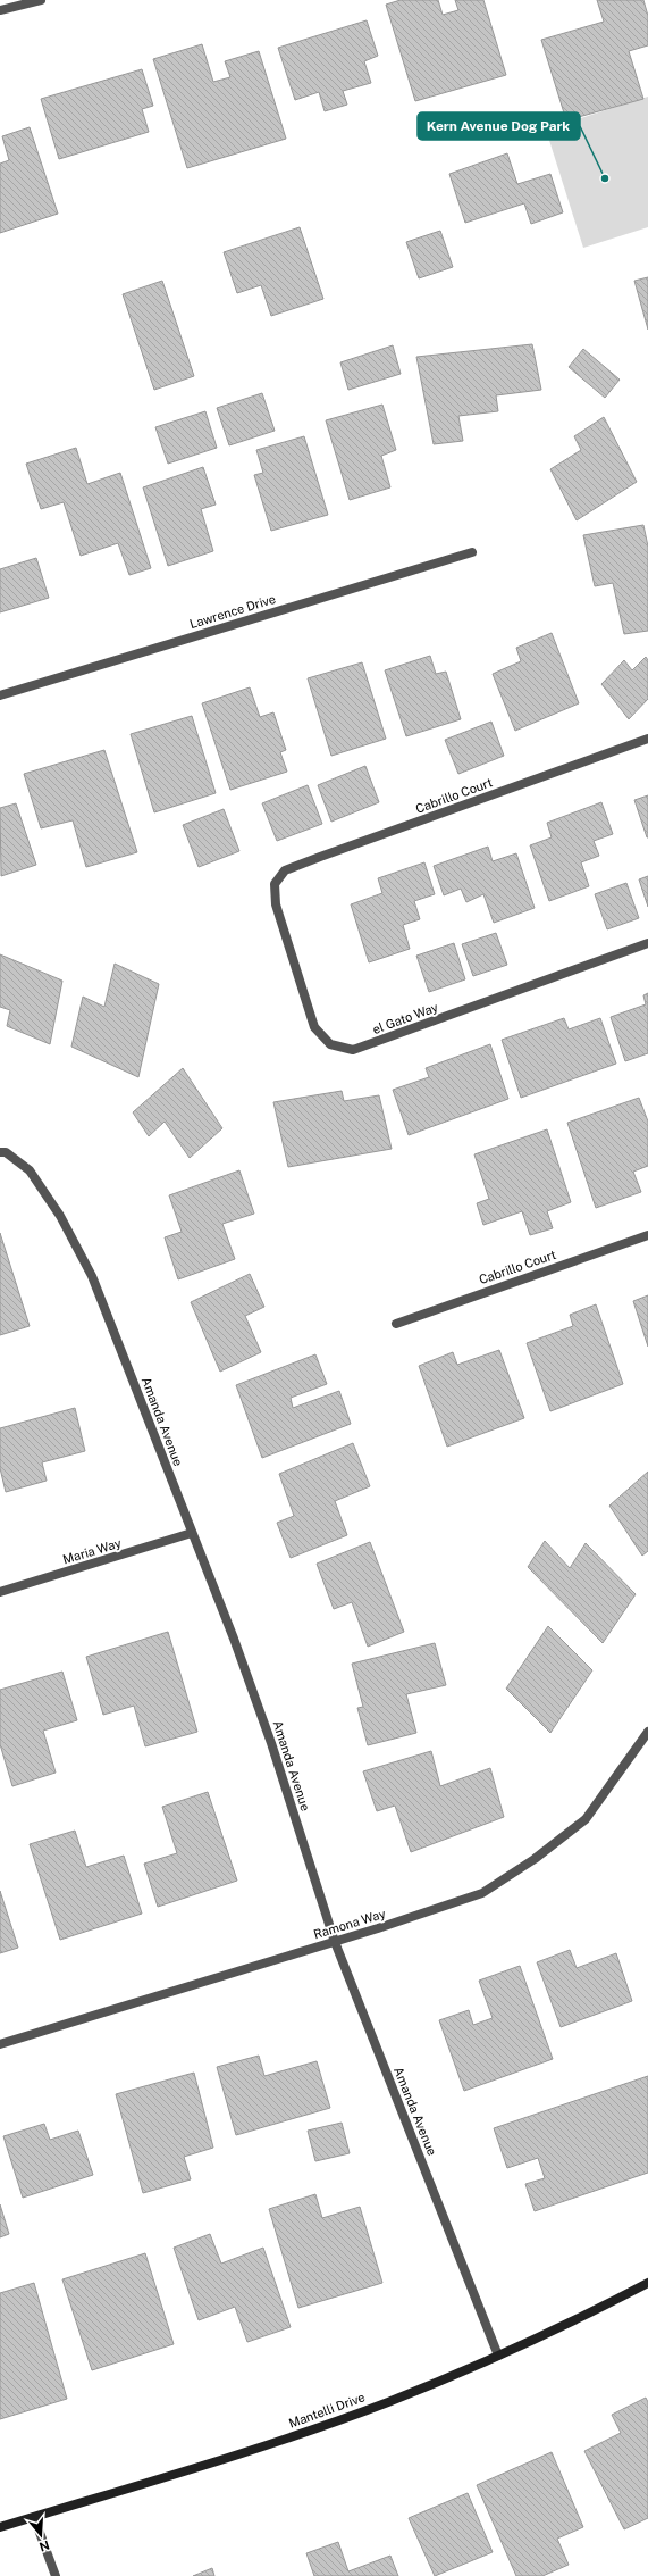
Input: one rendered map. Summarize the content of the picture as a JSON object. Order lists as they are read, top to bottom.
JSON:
{
  "streets": {
    "street": [
      "Lawrence Drive",
      "Cabrillo Court",
      "el Gato Way",
      "Amanda Avenue",
      "Maria Way",
      "Ramona Way",
      "Mantelli Drive"
    ]
  },
  "crossings": [
    ["Cabrillo Court", "el Gato Way"],
    ["Amanda Avenue", "Maria Way"],
    ["Amanda Avenue", "Ramona Way"],
    ["Amanda Avenue", "Mantelli Drive"]
  ],
  "places": ["Kern Avenue Dog Park"],
  "north": "bottom"
}
